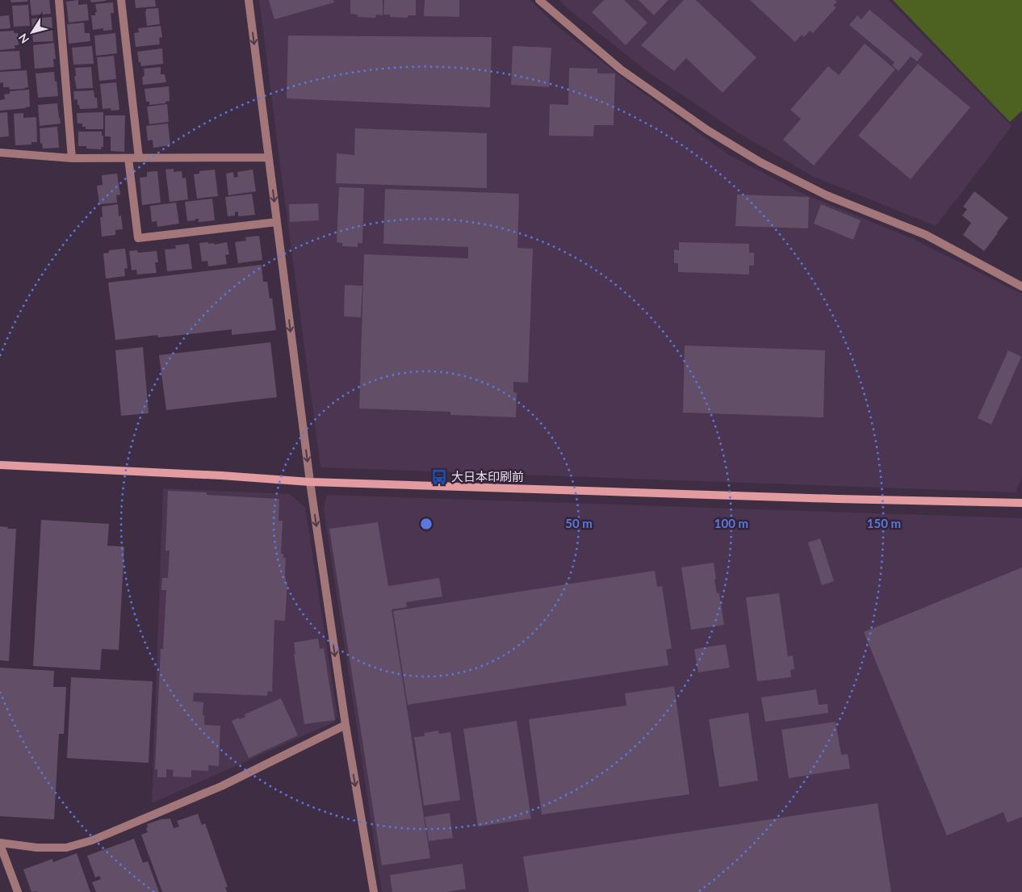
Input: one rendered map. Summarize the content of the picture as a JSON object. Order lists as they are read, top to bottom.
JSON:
{
  "places": {
    "bus stop": ["大日本印刷前"]
  },
  "north": "bottom left",
  "rings": ["50 m", "100 m", "150 m"]
}
